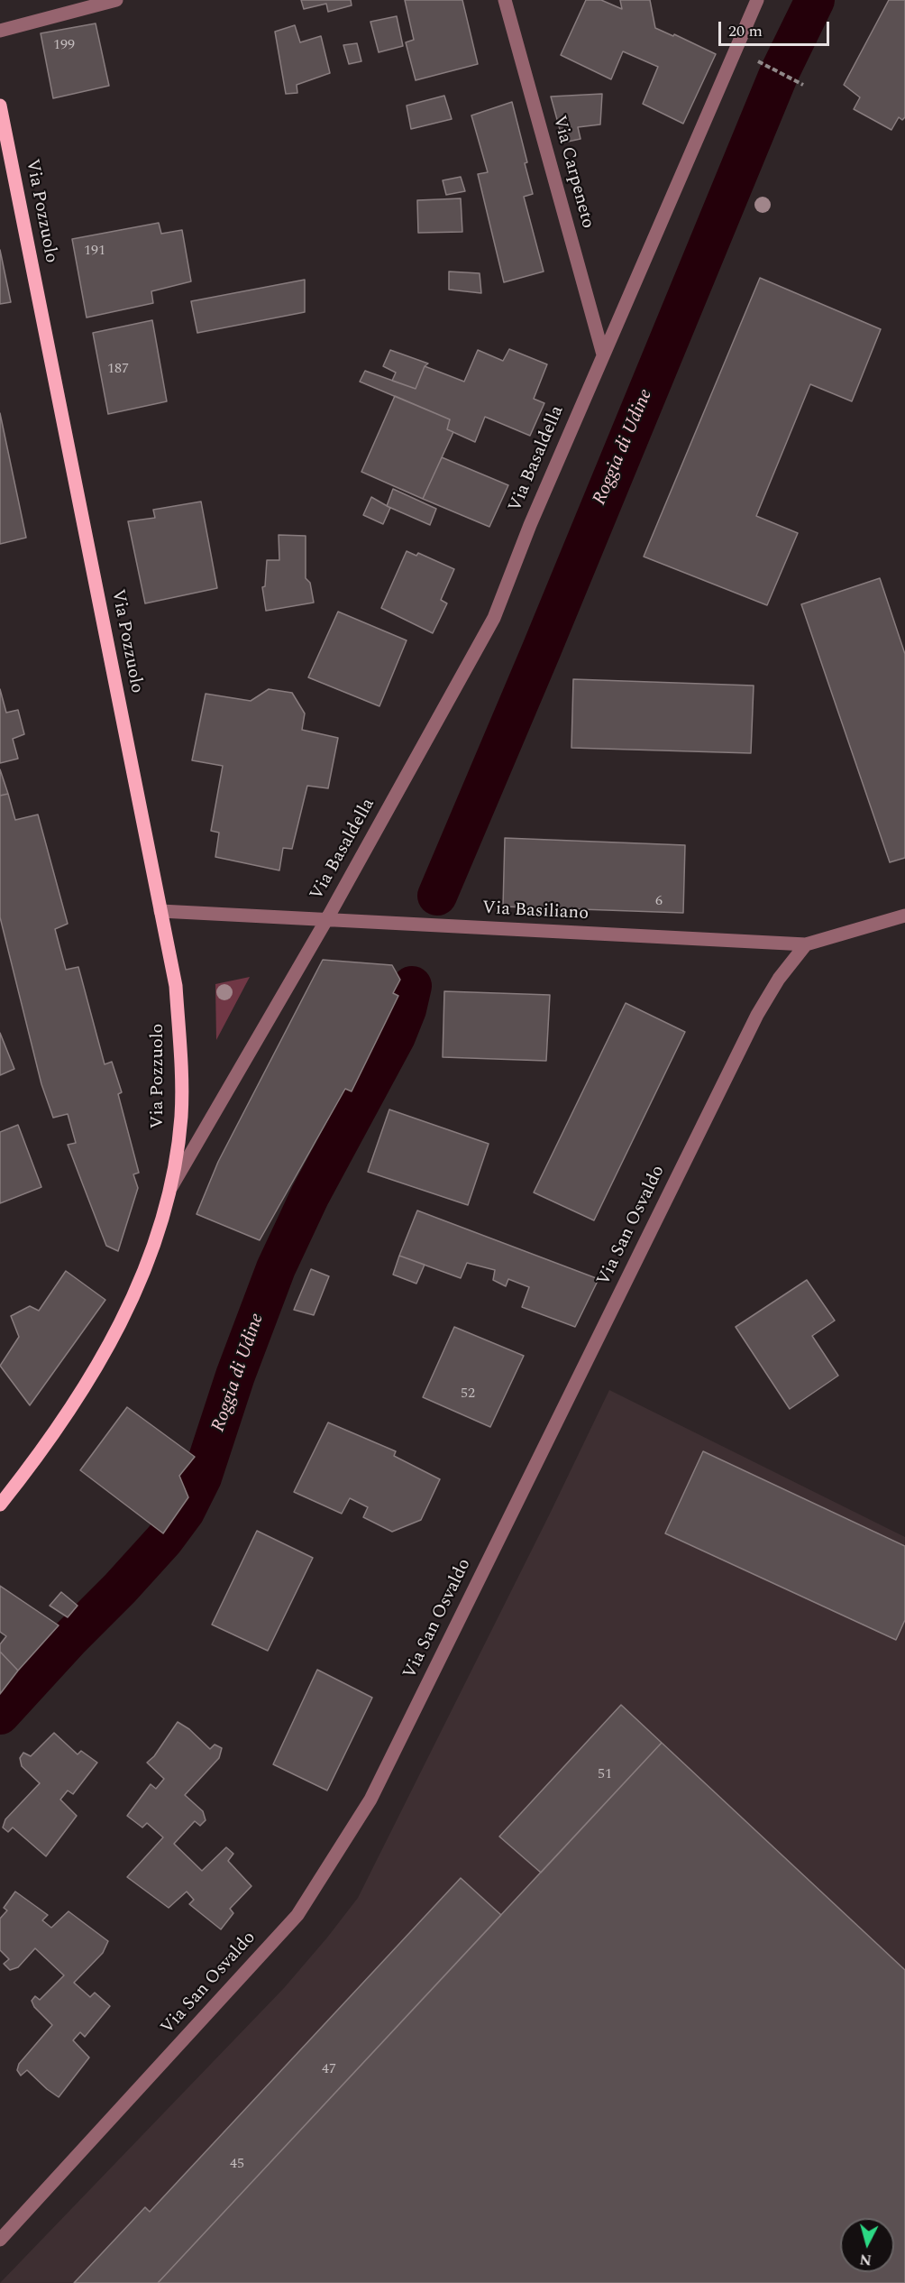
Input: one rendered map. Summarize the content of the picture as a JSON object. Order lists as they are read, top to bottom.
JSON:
{
  "streets": {
    "main road": ["Via Pozzuolo"],
    "street": [
      "Via Carpeneto",
      "Via Basaldella",
      "Via Basiliano",
      "Via San Osvaldo"
    ]
  },
  "crossings": [
    ["Via Carpeneto", "Via Basaldella"],
    ["Via Pozzuolo", "Via Basaldella"],
    ["Via Pozzuolo", "Via Basiliano"],
    ["Via Basaldella", "Via Basiliano"],
    ["Via Basiliano", "Via San Osvaldo"]
  ],
  "water": ["Roggia di Udine"],
  "house_numbers": [
    "199",
    "191",
    "187",
    "6",
    "52",
    "51",
    "47",
    "45"
  ],
  "scale_bar": "20 m",
  "north": "bottom"
}
